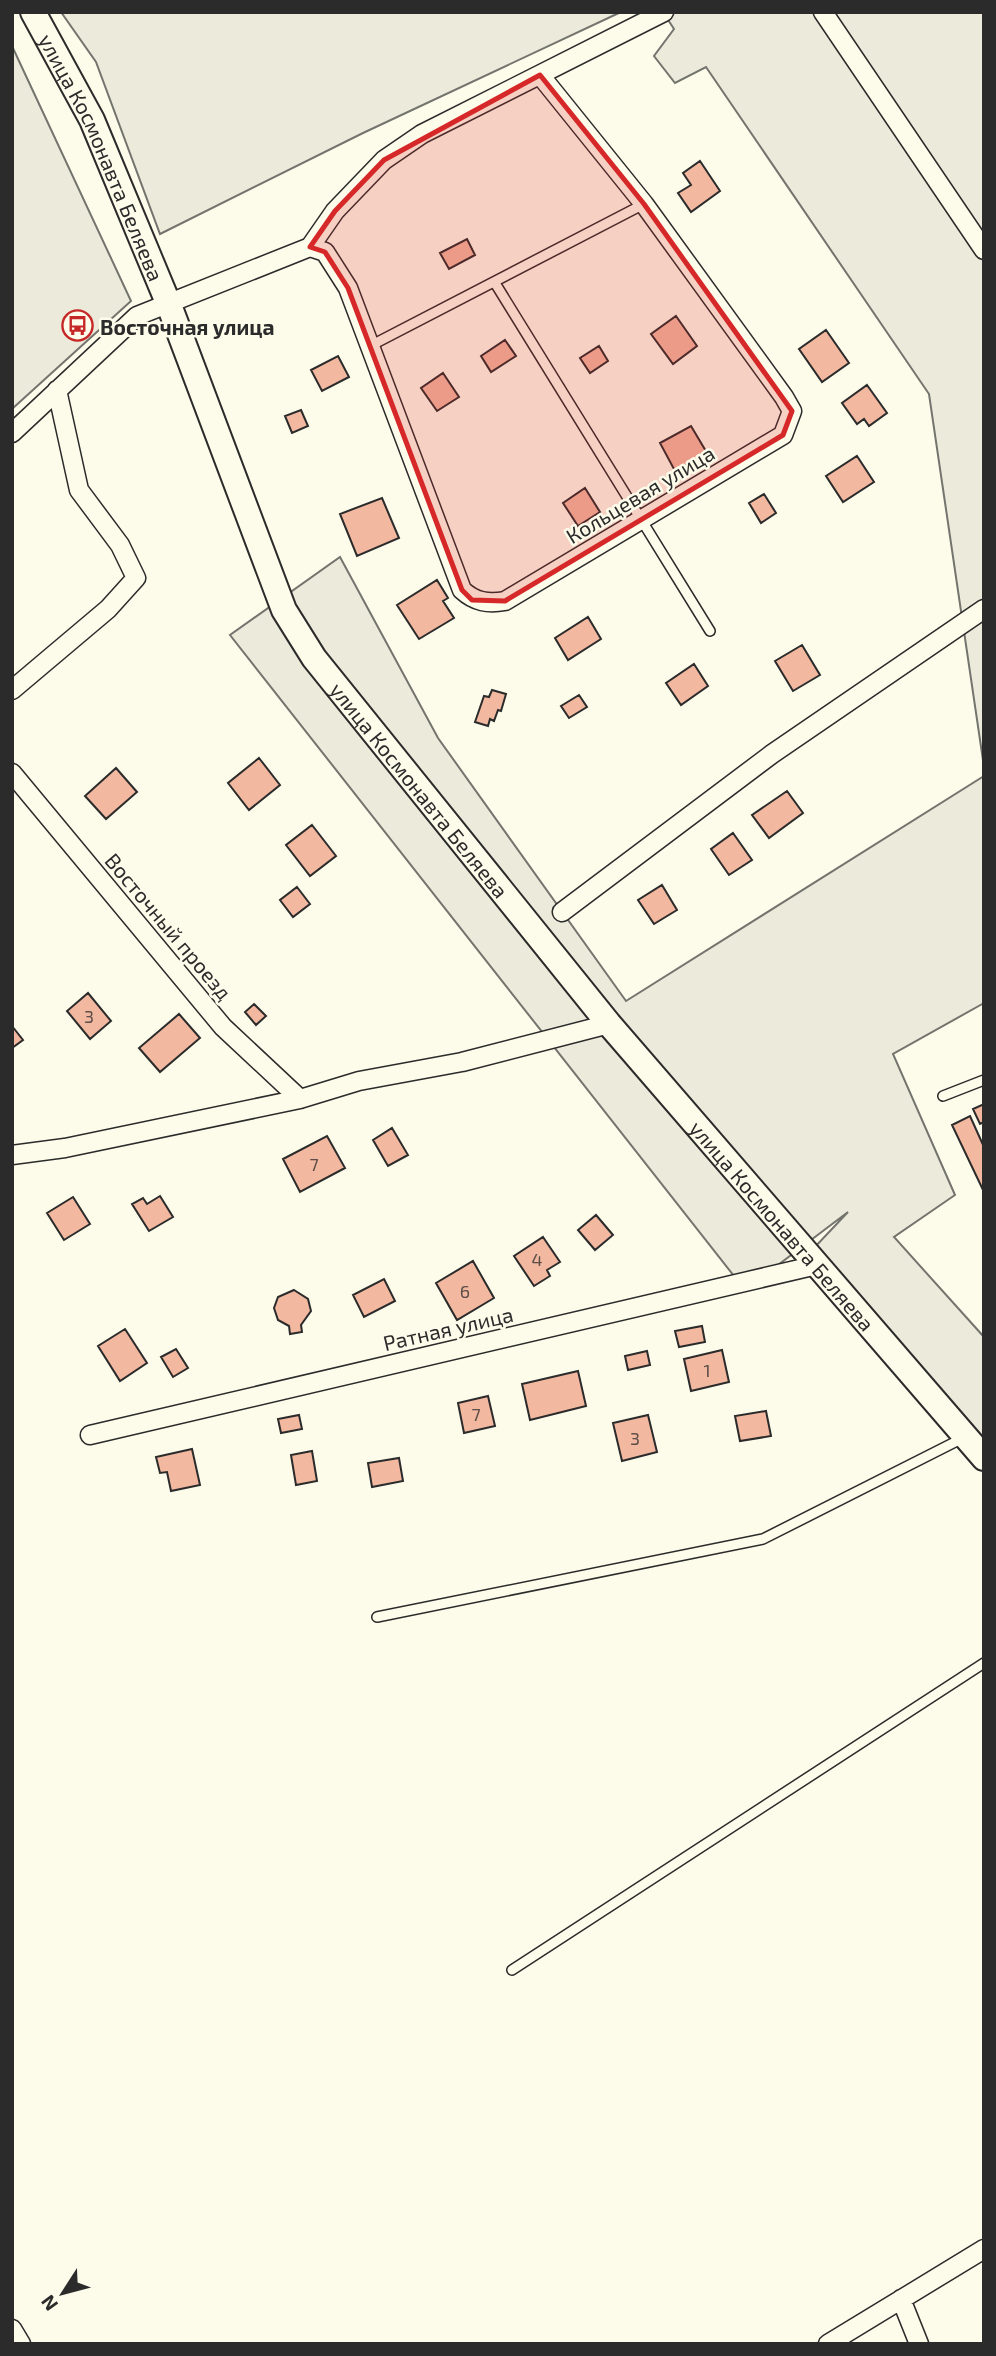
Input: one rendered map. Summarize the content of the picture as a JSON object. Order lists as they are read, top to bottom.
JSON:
{
  "streets": {
    "street": [
      "улица Космонавта Беляева",
      "Кольцевая улица",
      "Восточный проезд",
      "Ратная улица"
    ]
  },
  "crossings": [
    ["улица Космонавта Беляева", "Ратная улица"]
  ],
  "places": {
    "bus stop": ["Восточная улица"]
  },
  "house_numbers": [
    "3",
    "7",
    "4",
    "6",
    "1",
    "7",
    "3"
  ],
  "north": "bottom left"
}
